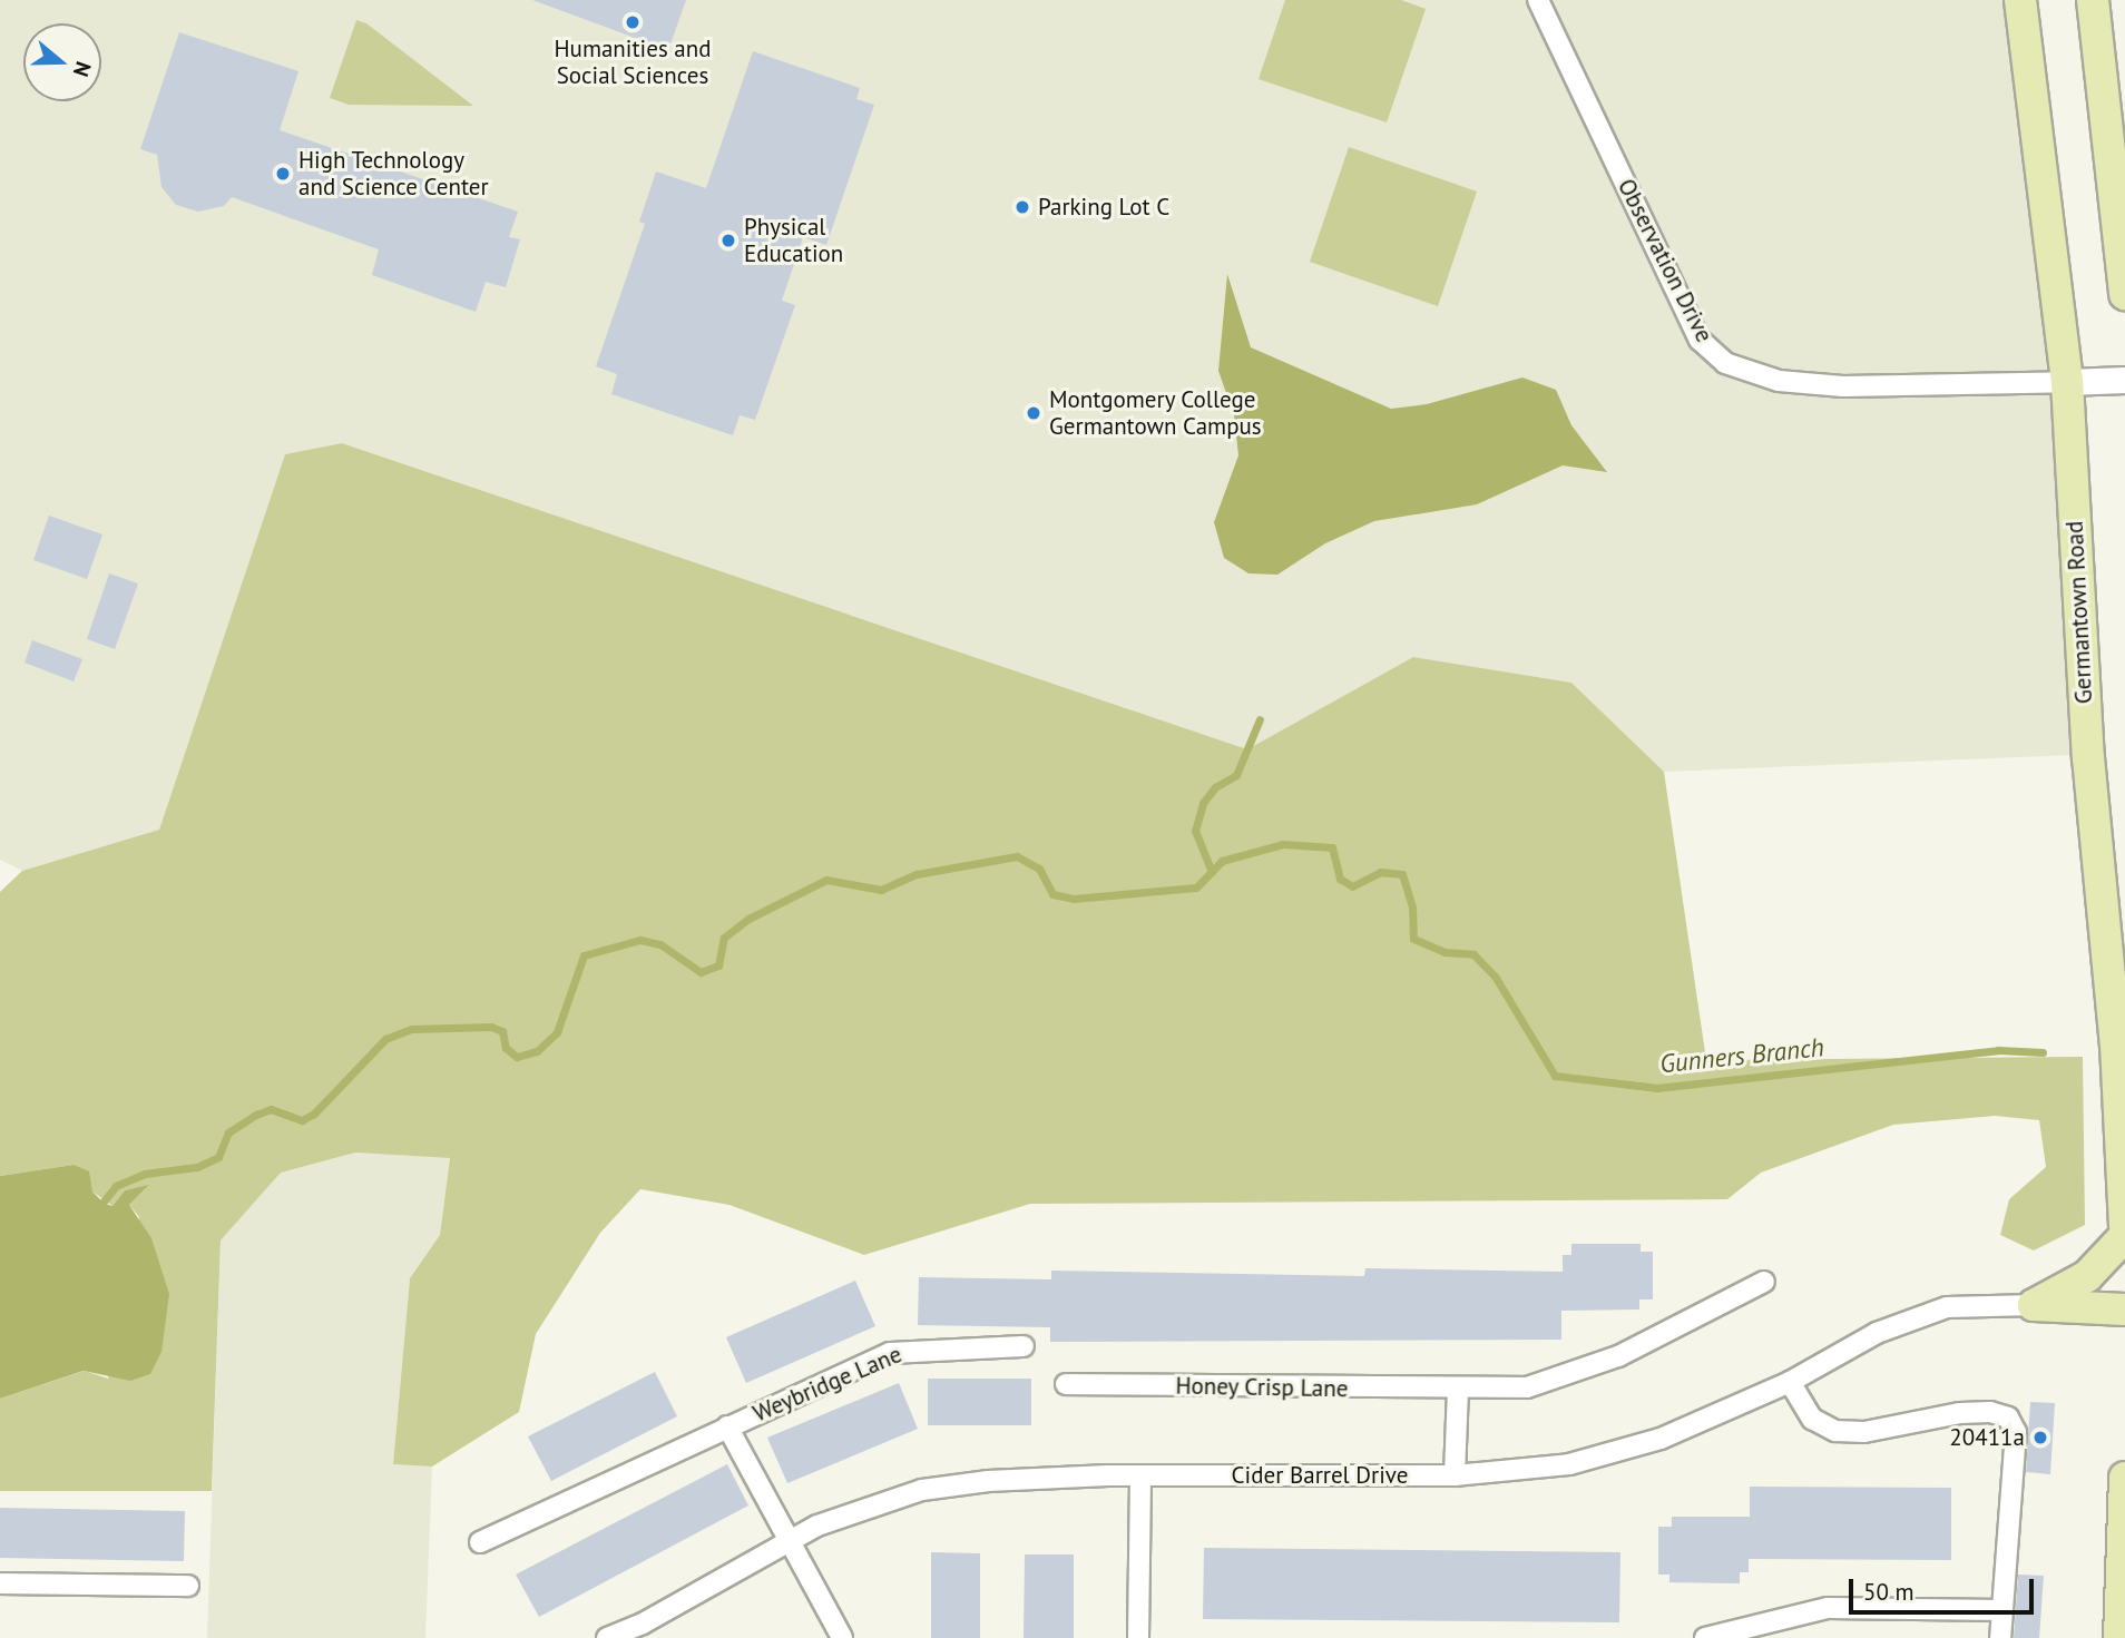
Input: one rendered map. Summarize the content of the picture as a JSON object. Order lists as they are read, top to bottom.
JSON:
{
  "streets": {
    "main road": ["Germantown Road"],
    "street": [
      "Observation Drive",
      "Weybridge Lane",
      "Honey Crisp Lane",
      "Cider Barrel Drive"
    ]
  },
  "crossings": [
    ["Observation Drive", "Germantown Road"],
    ["Weybridge Lane", "Cider Barrel Drive"]
  ],
  "water": ["Gunners Branch"],
  "places": [
    "Humanities and Social Sciences",
    "High Technology and Science Center",
    "Parking Lot C",
    "Physical Education",
    "Montgomery College Germantown Campus",
    "20411a"
  ],
  "scale_bar": "50 m",
  "north": "right"
}
